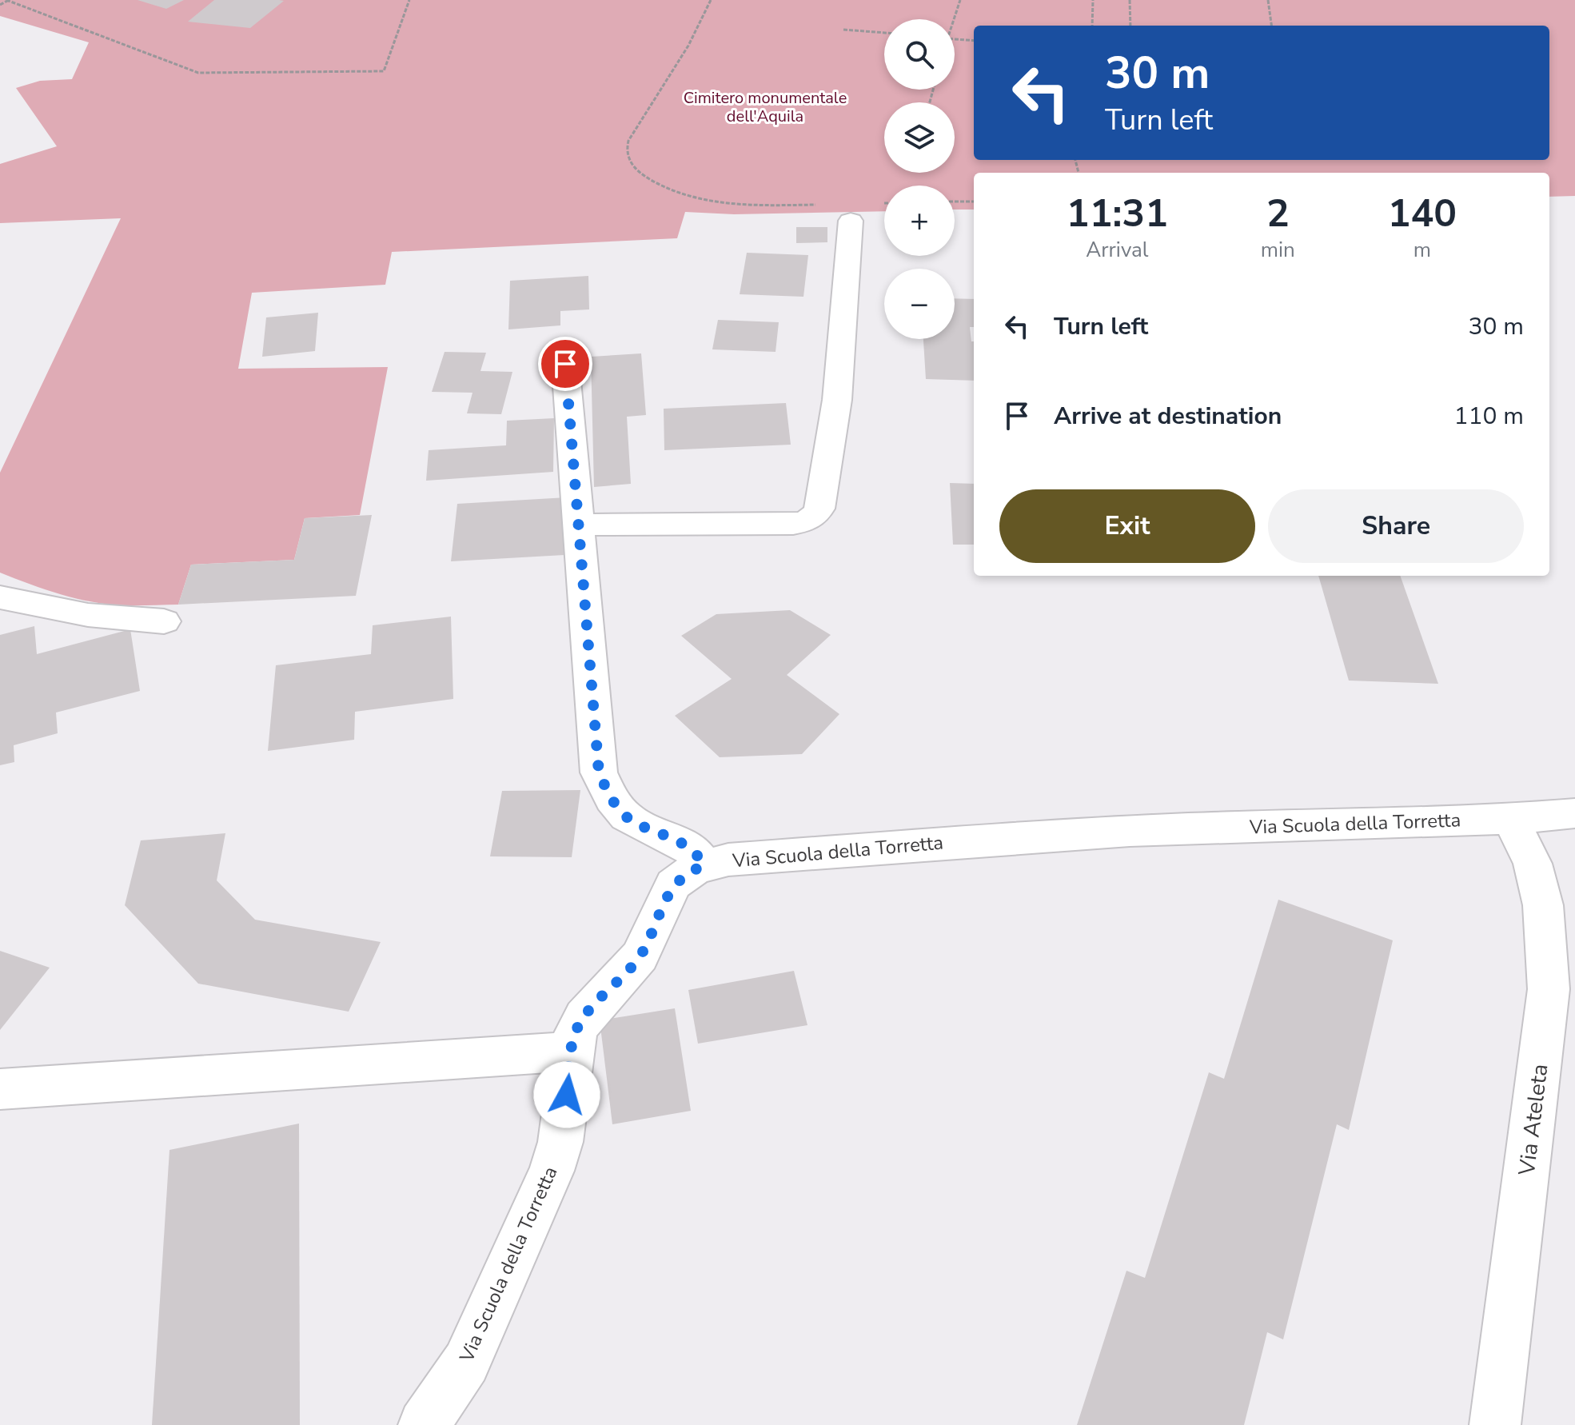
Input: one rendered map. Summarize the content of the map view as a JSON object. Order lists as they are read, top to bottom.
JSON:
{
  "streets": {
    "street": ["Via Scuola della Torretta", "Via Ateleta"]
  },
  "crossings": [
    ["Via Scuola della Torretta", "Via Ateleta"]
  ],
  "parks": ["Cimitero monumentale dell'Aquila"],
  "page": {
    "map_buttons": ["+", "−"],
    "turn": ["30 m", "Turn left"],
    "eta": [
      "11:31",
      "Arrival",
      "2",
      "min",
      "140",
      "m"
    ],
    "list": [
      {
        "name": "Turn left",
        "value": "30 m"
      },
      {
        "name": "Arrive at destination",
        "value": "110 m"
      }
    ],
    "buttons": ["Exit", "Share"]
  }
}
